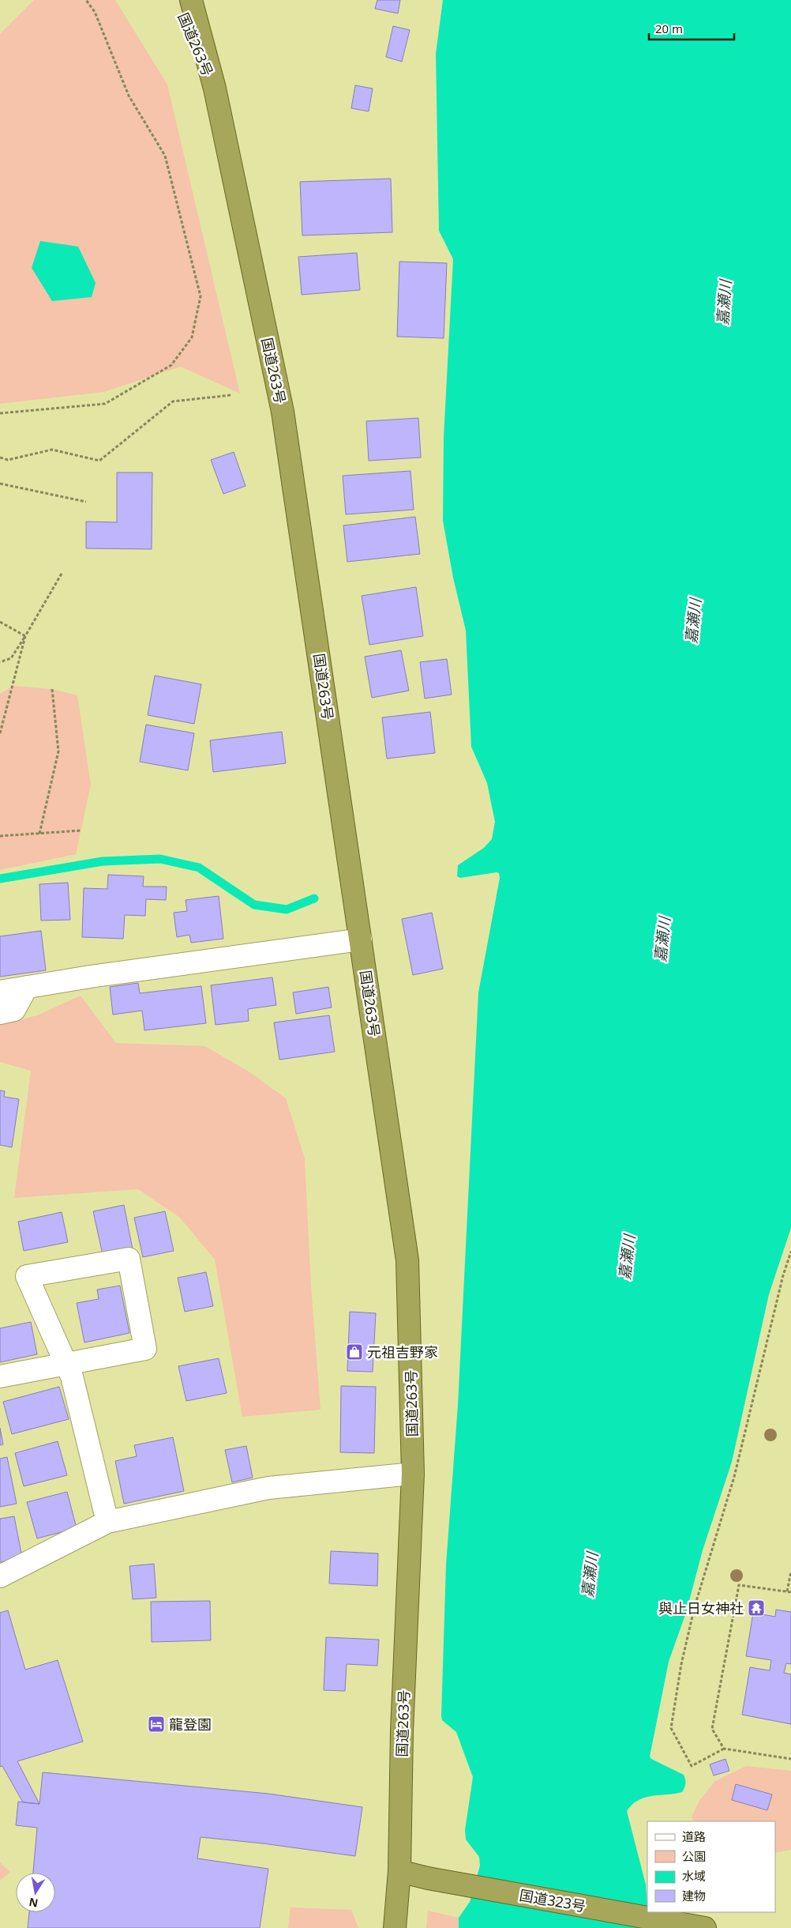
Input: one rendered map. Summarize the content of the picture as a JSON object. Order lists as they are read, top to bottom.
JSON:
{
  "streets": {
    "highway": ["国道263号", "国道323号"]
  },
  "crossings": [
    ["国道263号", "国道323号"]
  ],
  "water": ["嘉瀬川"],
  "places": {
    "shop": ["元祖吉野家"],
    "temple": ["與止日女神社"],
    "hotel": ["龍登園"]
  },
  "legend": [
    "道路",
    "公園",
    "水域",
    "建物"
  ],
  "scale_bar": "20 m",
  "north": "bottom"
}
